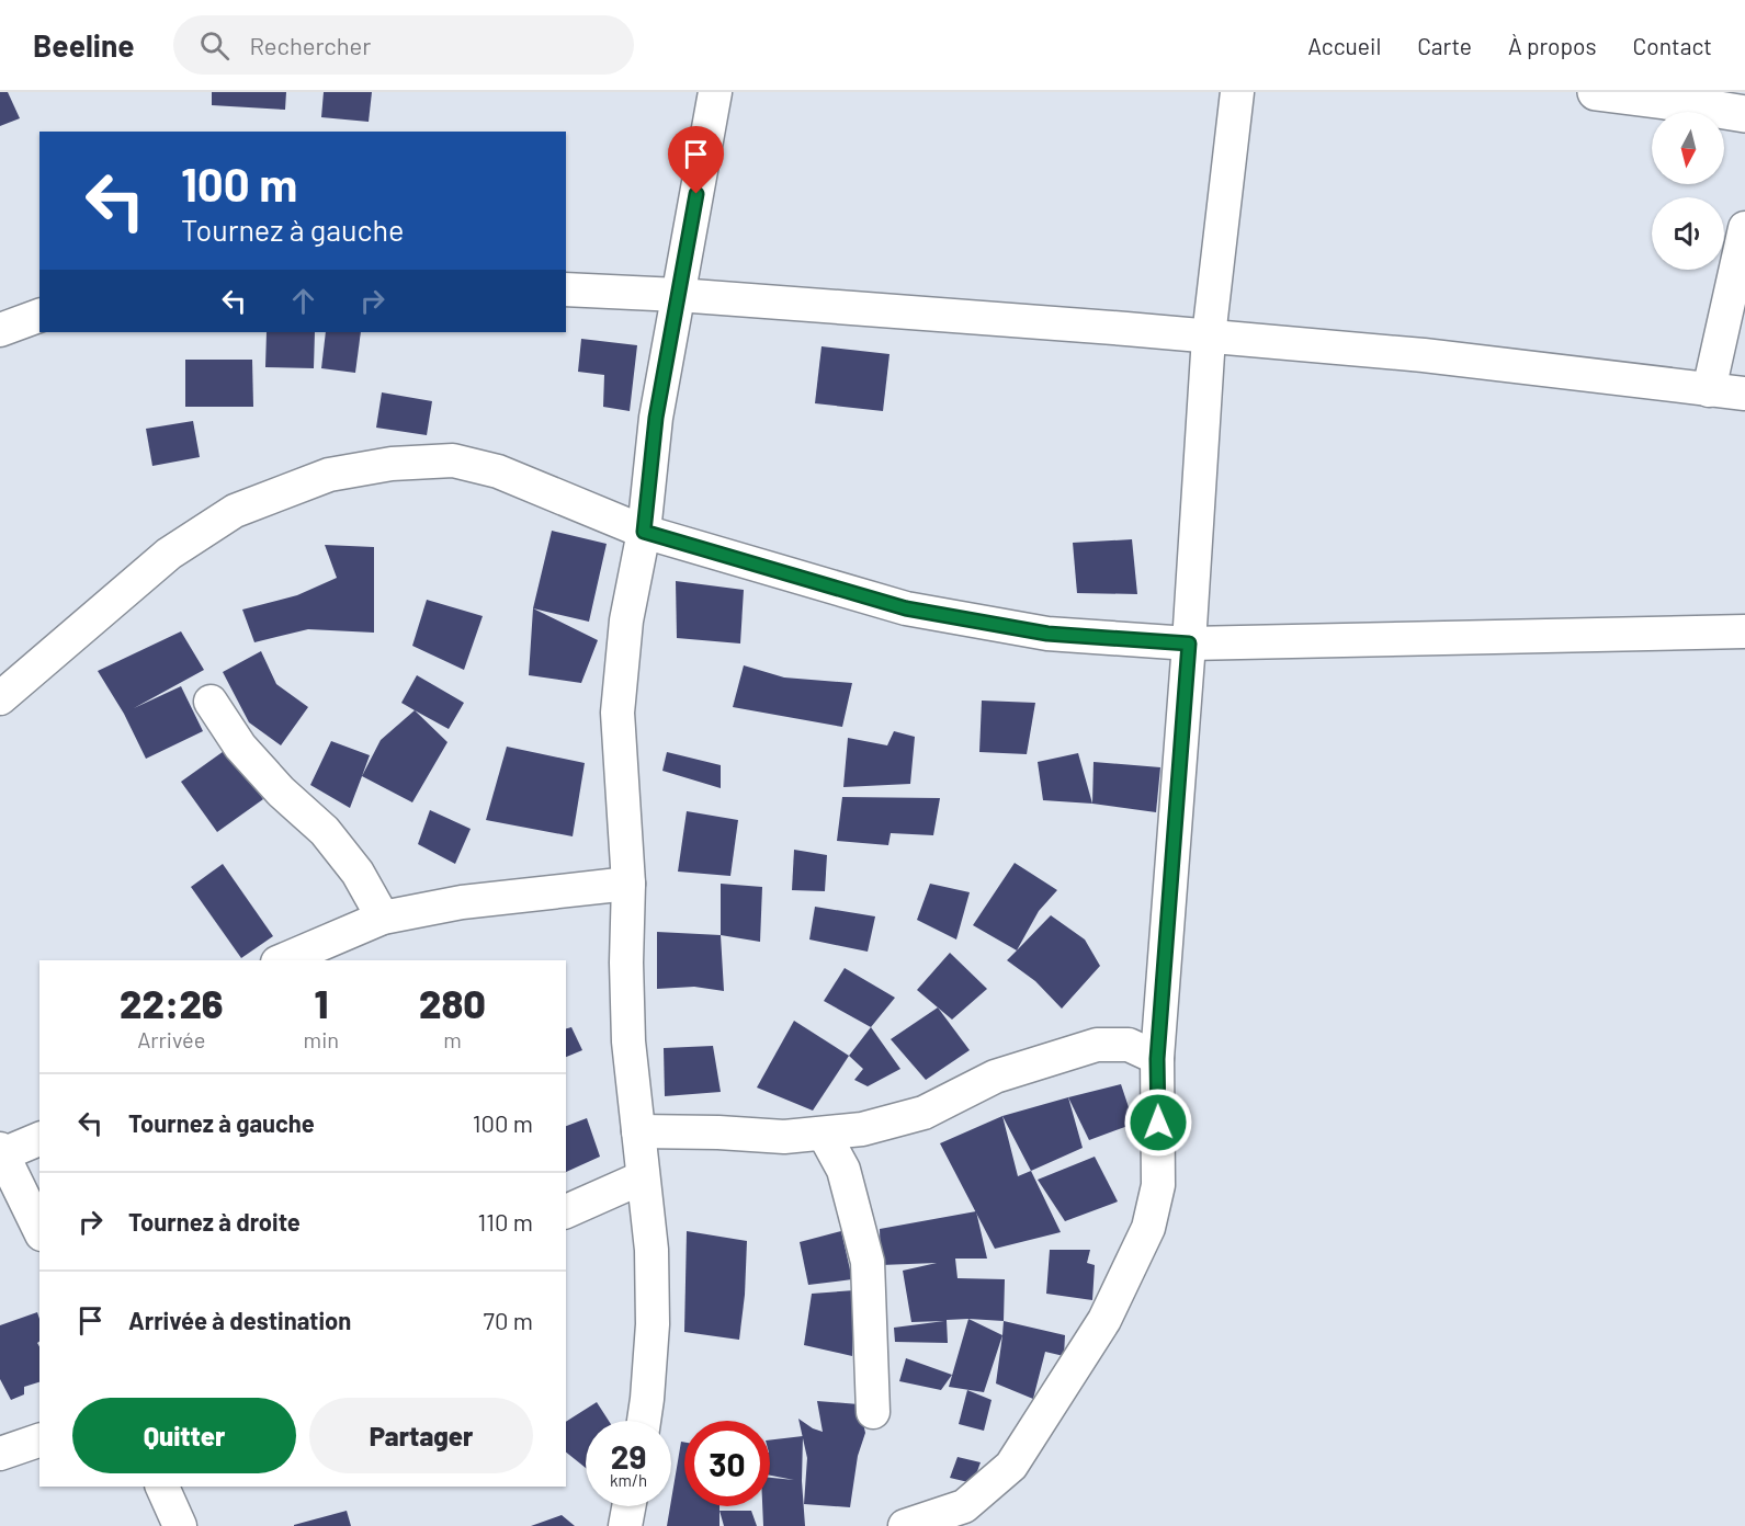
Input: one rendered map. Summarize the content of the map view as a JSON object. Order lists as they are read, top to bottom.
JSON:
{
  "north": "bottom",
  "page": {
    "header": "Beeline",
    "search": "Rechercher",
    "nav": [
      "Accueil",
      "Carte",
      "À propos",
      "Contact"
    ],
    "turn": ["100 m", "Tournez à gauche"],
    "eta": [
      "22:26",
      "Arrivée",
      "1",
      "min",
      "280",
      "m"
    ],
    "list": [
      {
        "name": "Tournez à gauche",
        "value": "100 m"
      },
      {
        "name": "Tournez à droite",
        "value": "110 m"
      },
      {
        "name": "Arrivée à destination",
        "value": "70 m"
      }
    ],
    "buttons": ["Quitter", "Partager"],
    "speed": "29 km/h",
    "limit": "30"
  }
}
